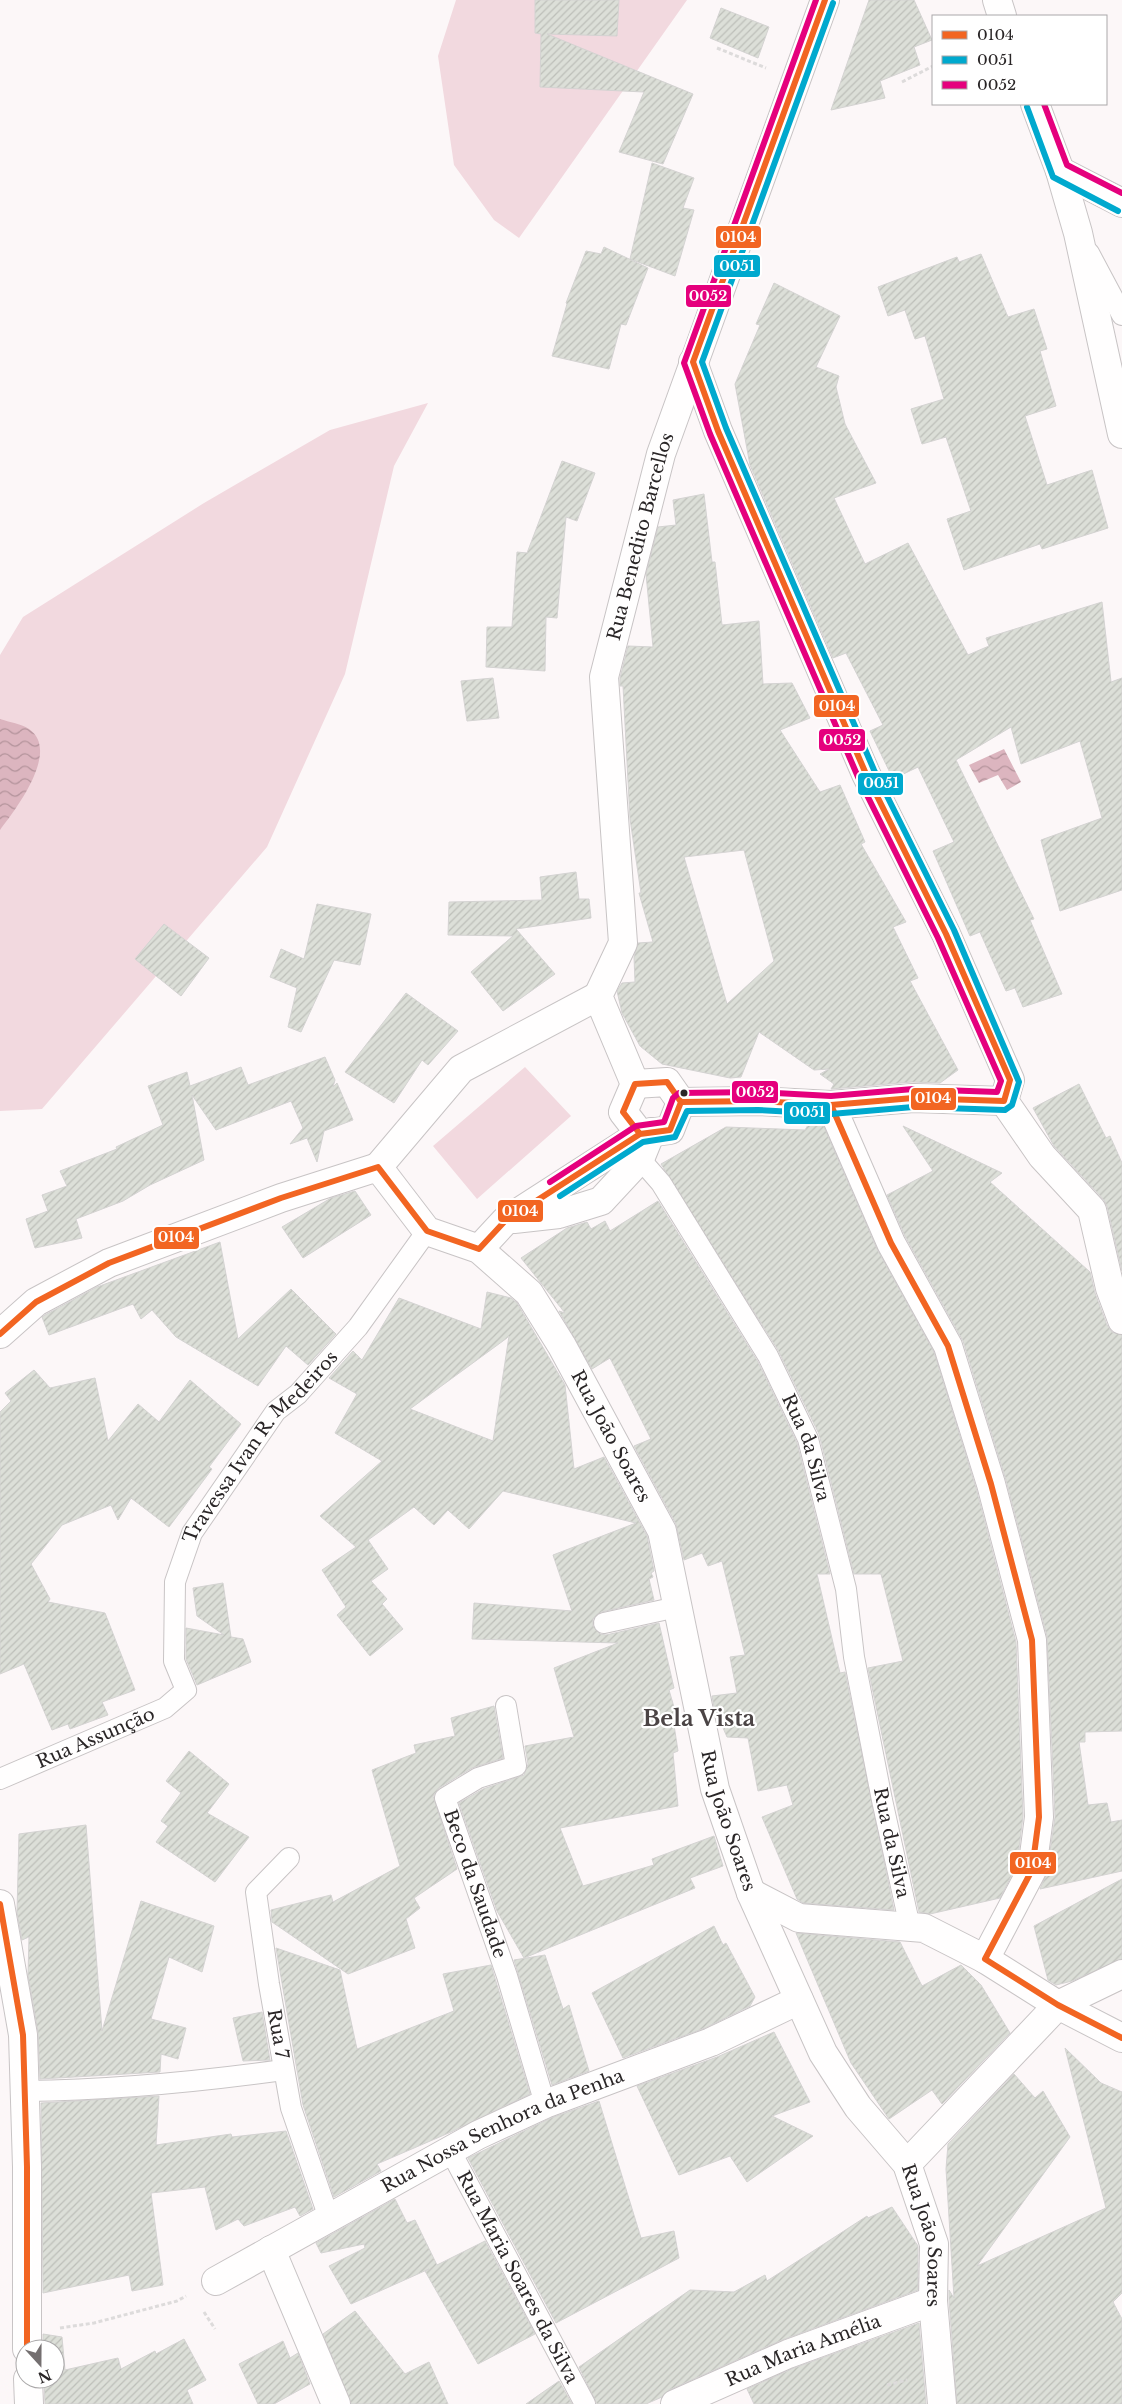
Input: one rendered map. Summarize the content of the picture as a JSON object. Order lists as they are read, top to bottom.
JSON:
{
  "streets": {
    "street": [
      "Rua Benedito Barcellos",
      "Rua João Soares",
      "Rua Nossa Senhora da Penha",
      "Rua Maria Amélia"
    ],
    "lane": [
      "Travessa Ivan R. Medeiros",
      "Rua da Silva",
      "Rua Assunção",
      "Beco da Saudade",
      "Rua 7",
      "Rua Maria Soares da Silva"
    ]
  },
  "crossings": [
    ["Rua João Soares", "Rua Nossa Senhora da Penha"],
    ["Rua João Soares", "Rua Maria Amélia"],
    ["Travessa Ivan R. Medeiros", "Rua Assunção"],
    ["Beco da Saudade", "Rua Nossa Senhora da Penha"],
    ["Rua 7", "Rua Nossa Senhora da Penha"],
    ["Rua Nossa Senhora da Penha", "Rua Maria Soares da Silva"]
  ],
  "districts": ["Bela Vista"],
  "lines": ["transit line 0104", "transit line 0052", "transit line 0051"],
  "legend": ["0104", "0051", "0052"],
  "north": "bottom"
}
